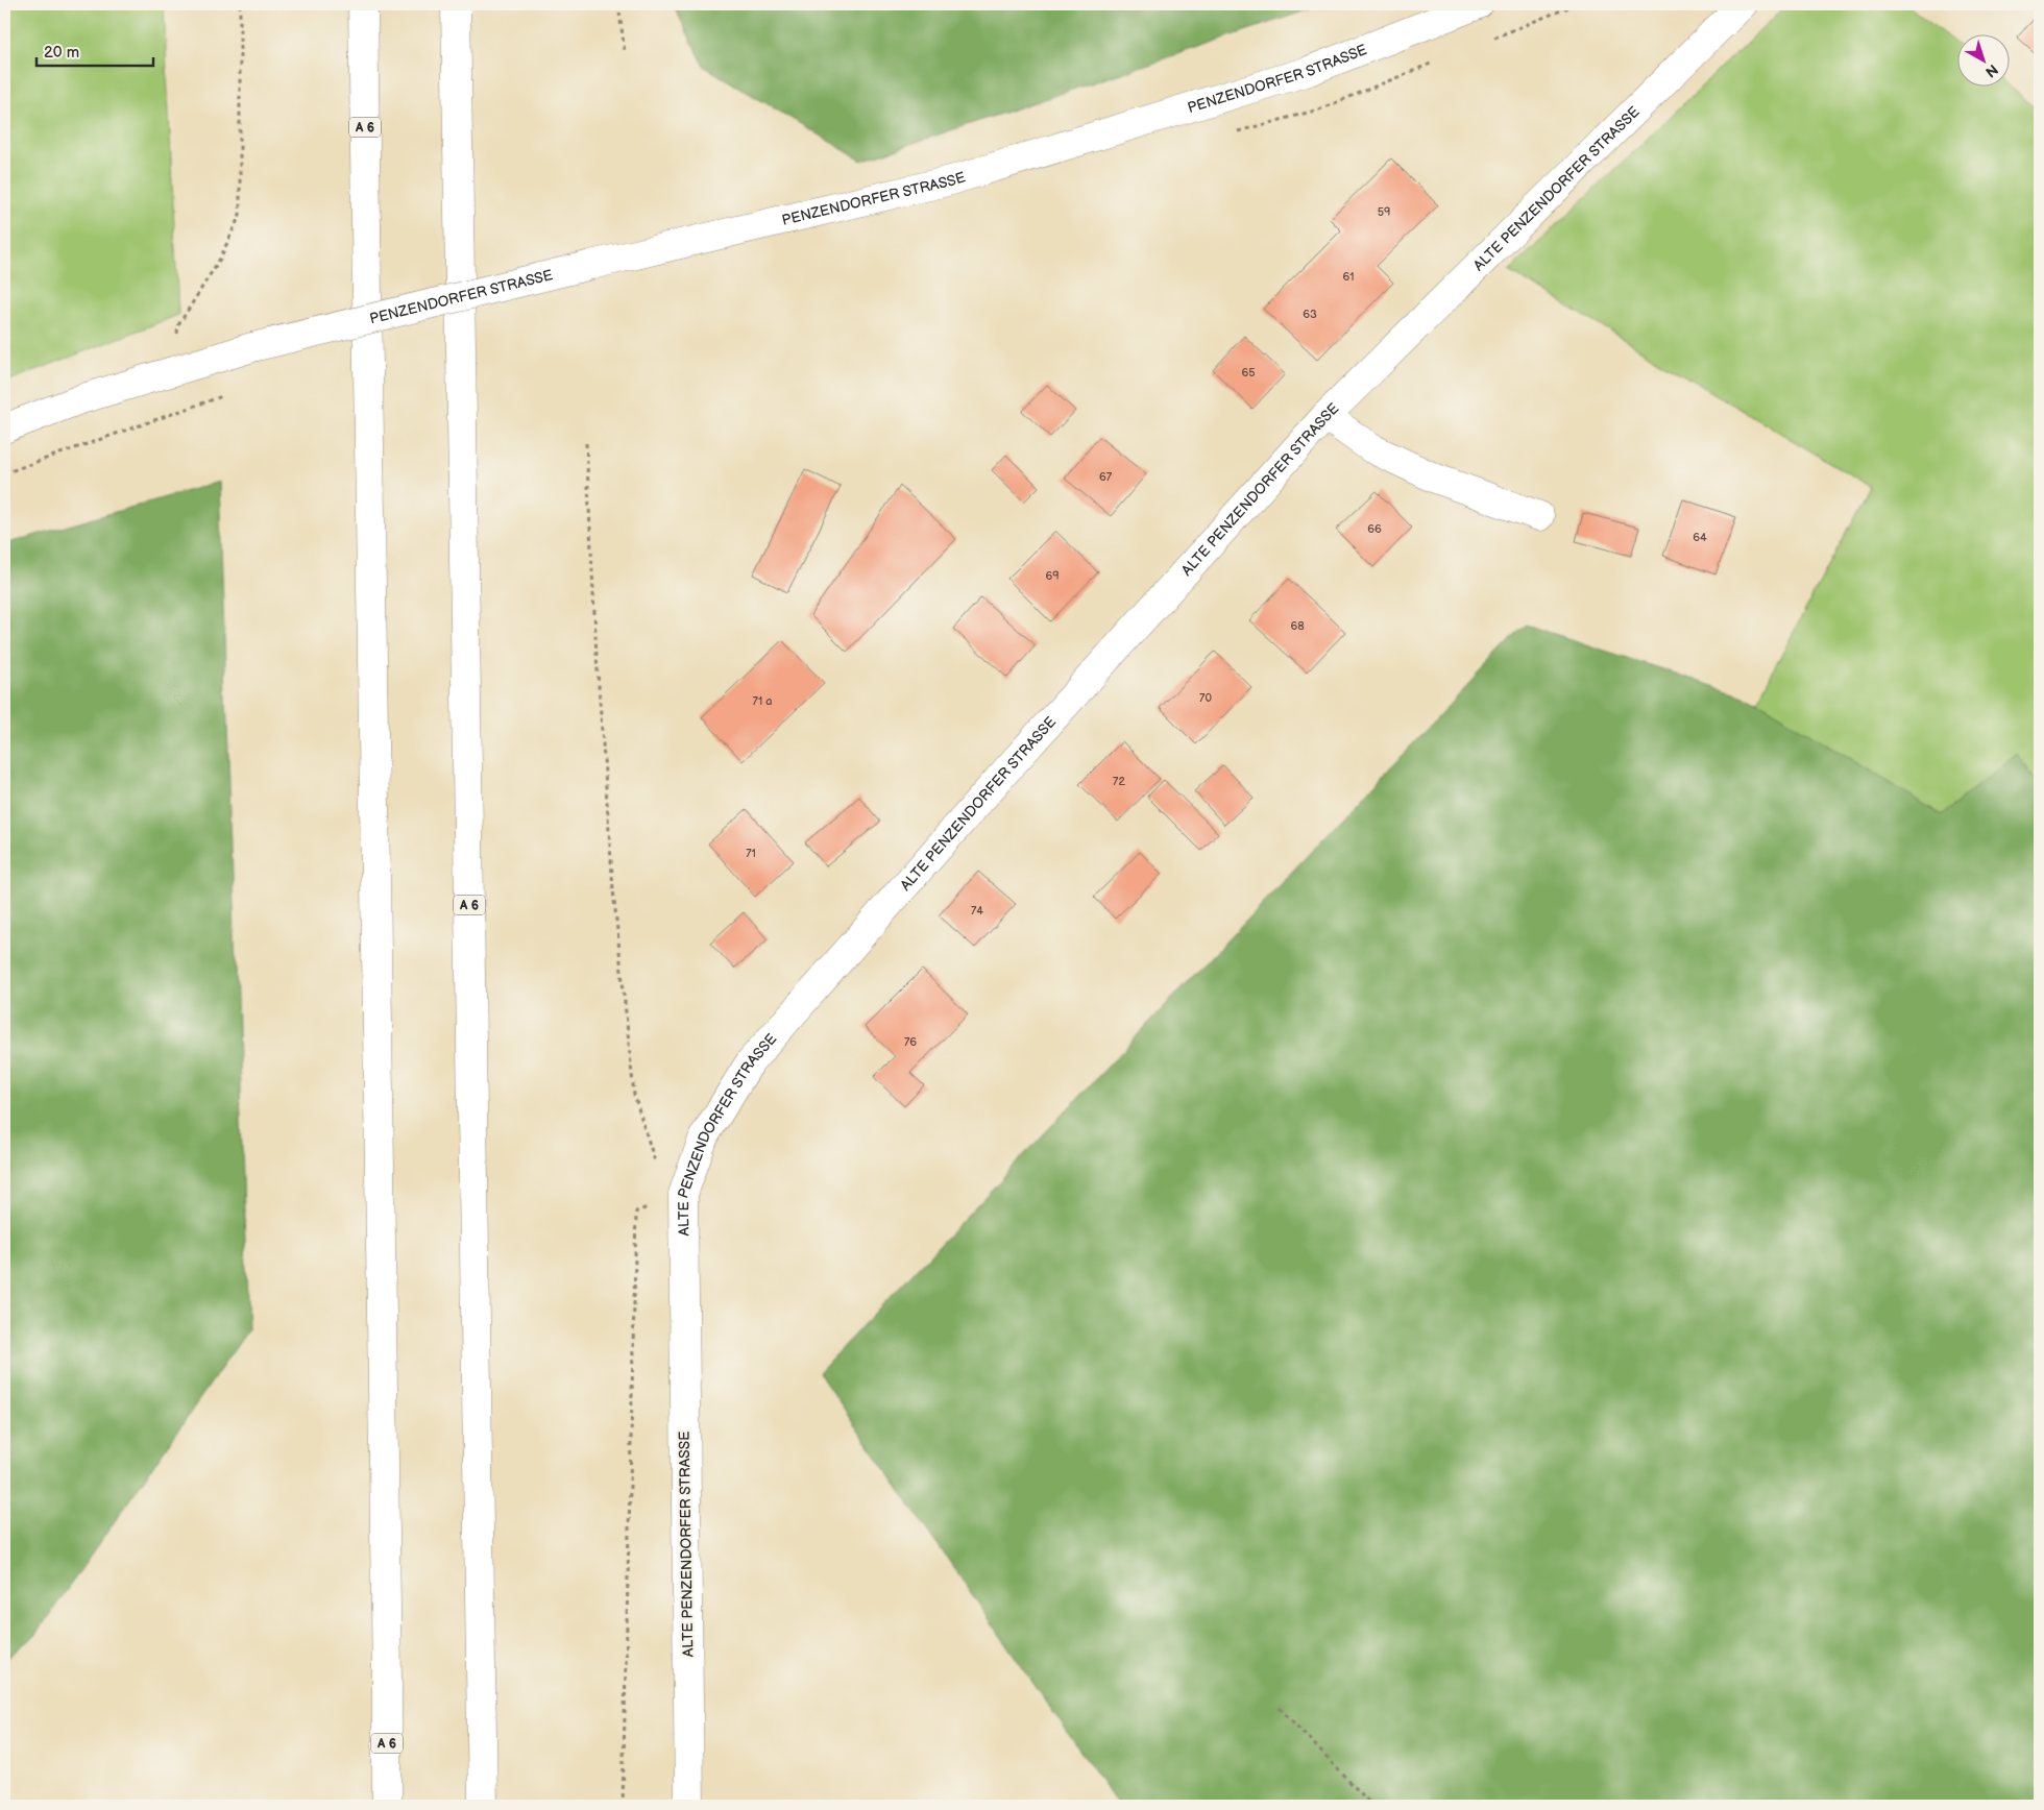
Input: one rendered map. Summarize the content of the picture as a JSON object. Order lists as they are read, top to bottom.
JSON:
{
  "streets": {
    "main road": ["PENZENDORFER STRASSE", "A 6", "ALTE PENZENDORFER STRASSE"]
  },
  "house_numbers": [
    "59",
    "61",
    "63",
    "65",
    "67",
    "66",
    "64",
    "69",
    "68",
    "70",
    "71 a",
    "72",
    "71",
    "74",
    "76"
  ],
  "scale_bar": "20 m",
  "north": "bottom right"
}
